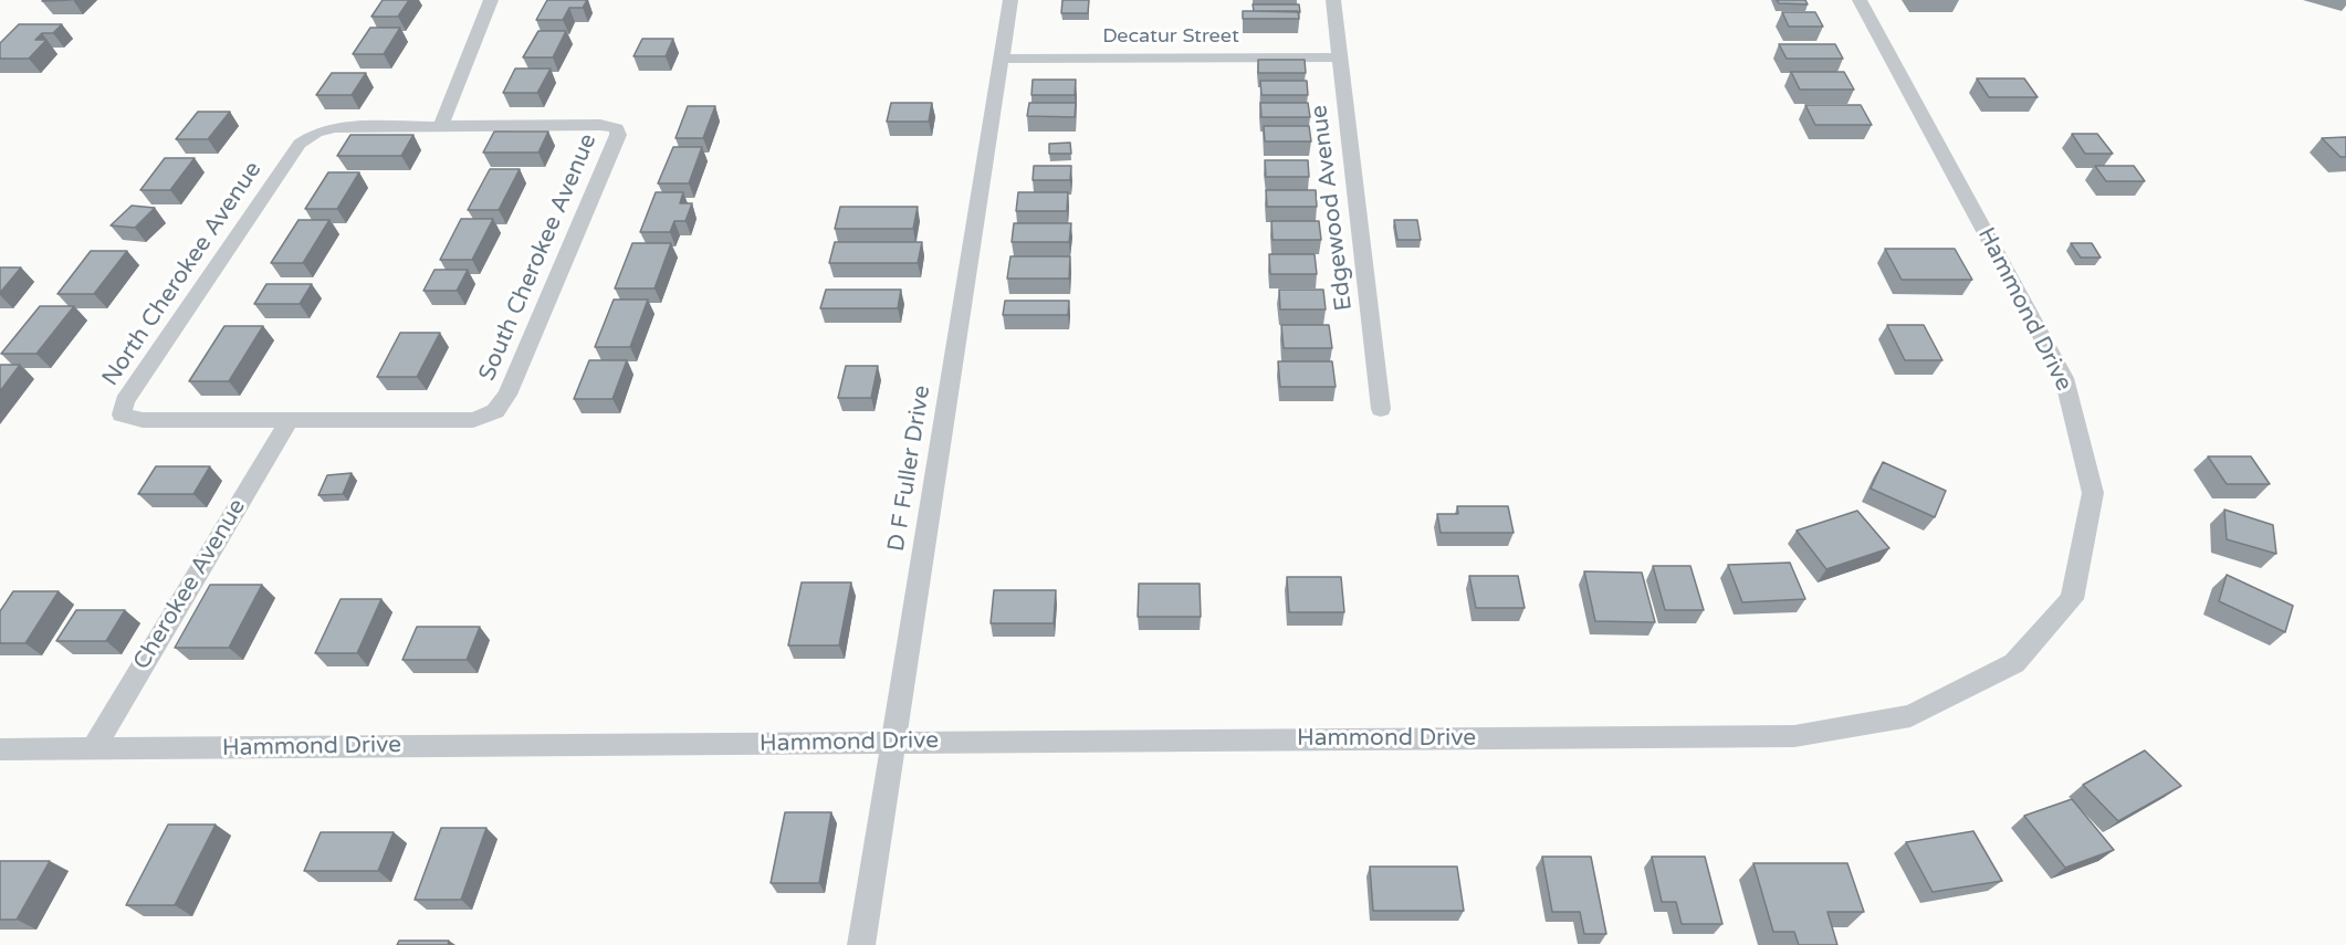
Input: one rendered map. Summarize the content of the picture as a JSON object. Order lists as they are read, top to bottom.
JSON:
{
  "streets": {
    "street": [
      "Decatur Street",
      "Edgewood Avenue",
      "South Cherokee Avenue",
      "North Cherokee Avenue",
      "Hammond Drive",
      "D F Fuller Drive",
      "Cherokee Avenue"
    ]
  },
  "crossings": [
    ["Decatur Street", "Edgewood Avenue"],
    ["Decatur Street", "D F Fuller Drive"],
    ["South Cherokee Avenue", "North Cherokee Avenue"],
    ["South Cherokee Avenue", "Cherokee Avenue"],
    ["North Cherokee Avenue", "Cherokee Avenue"],
    ["Hammond Drive", "D F Fuller Drive"],
    ["Hammond Drive", "Cherokee Avenue"]
  ]
}
